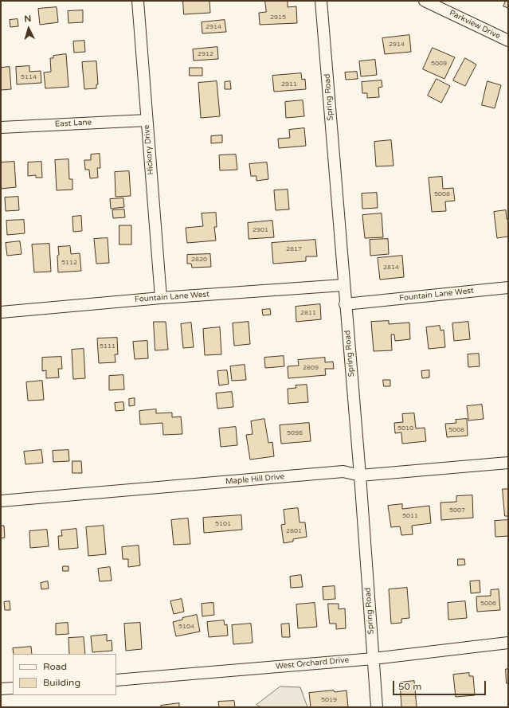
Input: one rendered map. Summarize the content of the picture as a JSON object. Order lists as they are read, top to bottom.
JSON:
{
  "streets": {
    "street": [
      "Parkview Drive",
      "Spring Road",
      "East Lane",
      "Hickory Drive",
      "Fountain Lane West",
      "Maple Hill Drive",
      "West Orchard Drive"
    ]
  },
  "crossings": [
    ["Spring Road", "Fountain Lane West"],
    ["Spring Road", "Maple Hill Drive"],
    ["Spring Road", "West Orchard Drive"],
    ["East Lane", "Hickory Drive"],
    ["Hickory Drive", "Fountain Lane West"]
  ],
  "house_numbers": [
    "2915",
    "2914",
    "2914",
    "2912",
    "5009",
    "5114",
    "2911",
    "5008",
    "2901",
    "2817",
    "2820",
    "5112",
    "2814",
    "2811",
    "5111",
    "2809",
    "5010",
    "5008",
    "5096",
    "5007",
    "5011",
    "5101",
    "2801",
    "5006",
    "5104",
    "5019"
  ],
  "legend": ["Road", "Building"],
  "scale_bar": "50 m",
  "north": "top"
}
